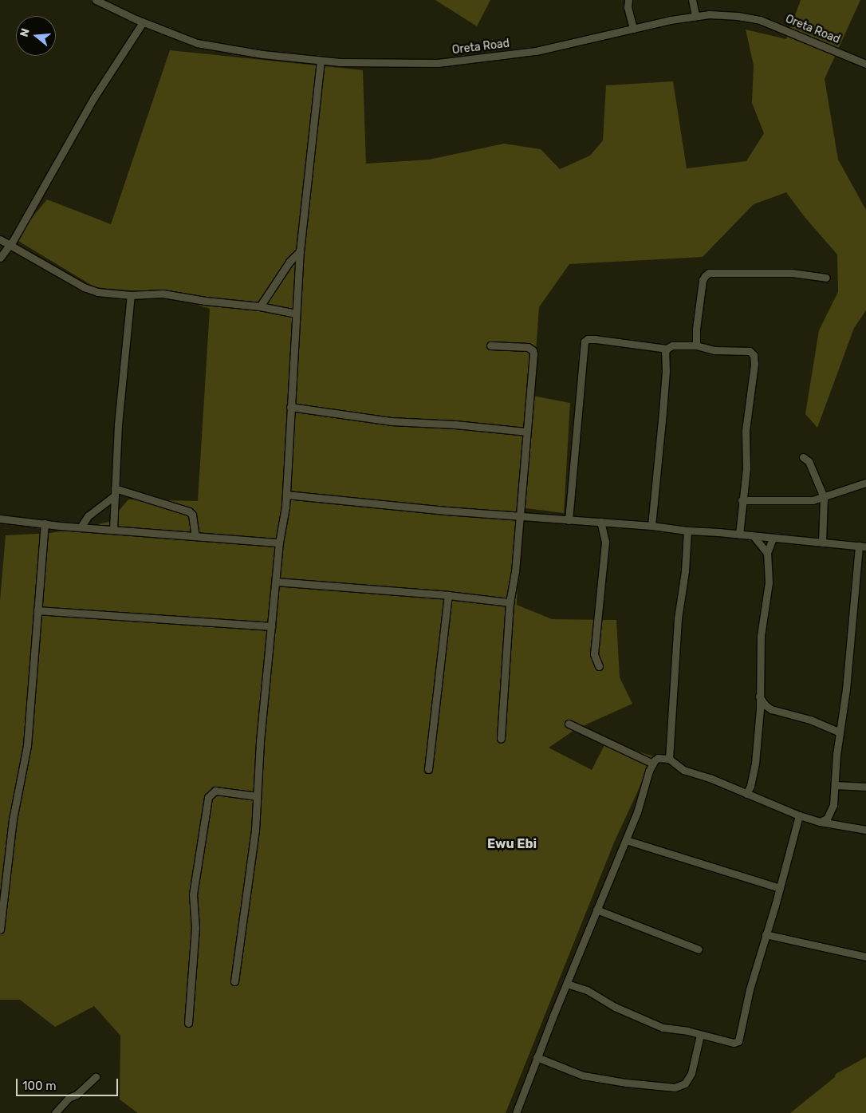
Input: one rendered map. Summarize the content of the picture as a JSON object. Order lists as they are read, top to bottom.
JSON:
{
  "streets": {
    "street": ["Oreta Road"]
  },
  "districts": ["Ewu Ebi"],
  "scale_bar": "100 m",
  "north": "left"
}
